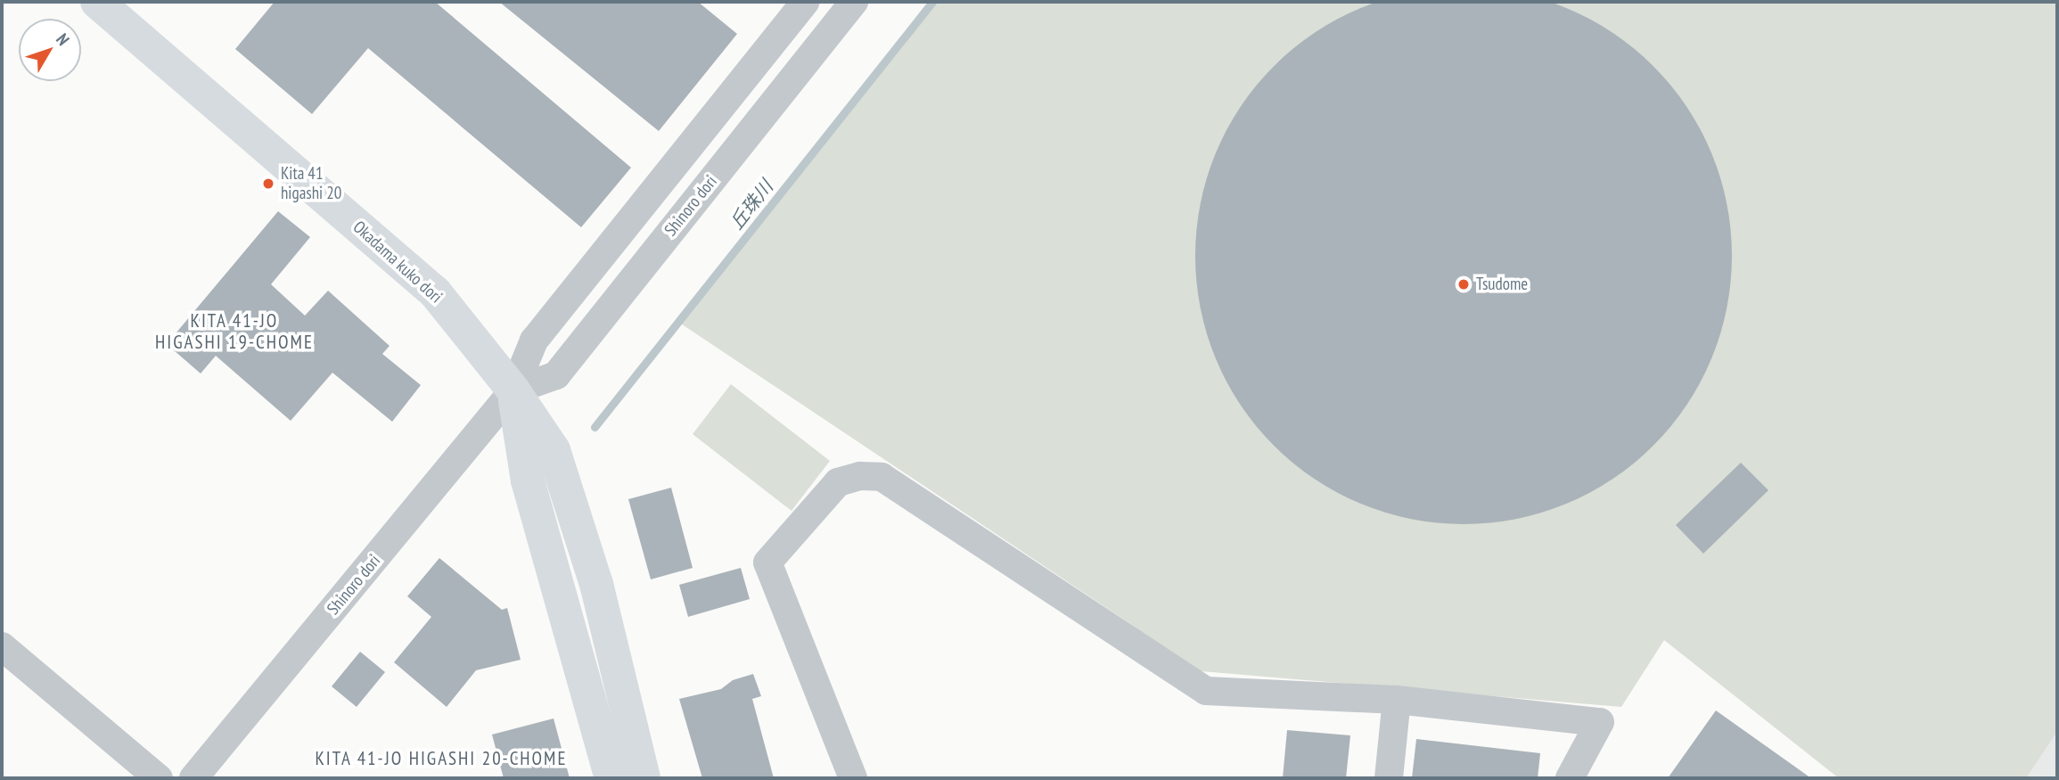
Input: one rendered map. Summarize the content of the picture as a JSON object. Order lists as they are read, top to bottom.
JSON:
{
  "streets": {
    "main road": ["Okadama kuko dori"],
    "street": ["Shinoro dori"]
  },
  "crossings": [
    ["Shinoro dori", "Okadama kuko dori"]
  ],
  "districts": ["KITA 41-JO HIGASHI 19-CHOME", "KITA 41-JO HIGASHI 20-CHOME"],
  "water": ["丘珠川"],
  "places": ["Kita 41 higashi 20", "Tsudome"],
  "north": "top right"
}
